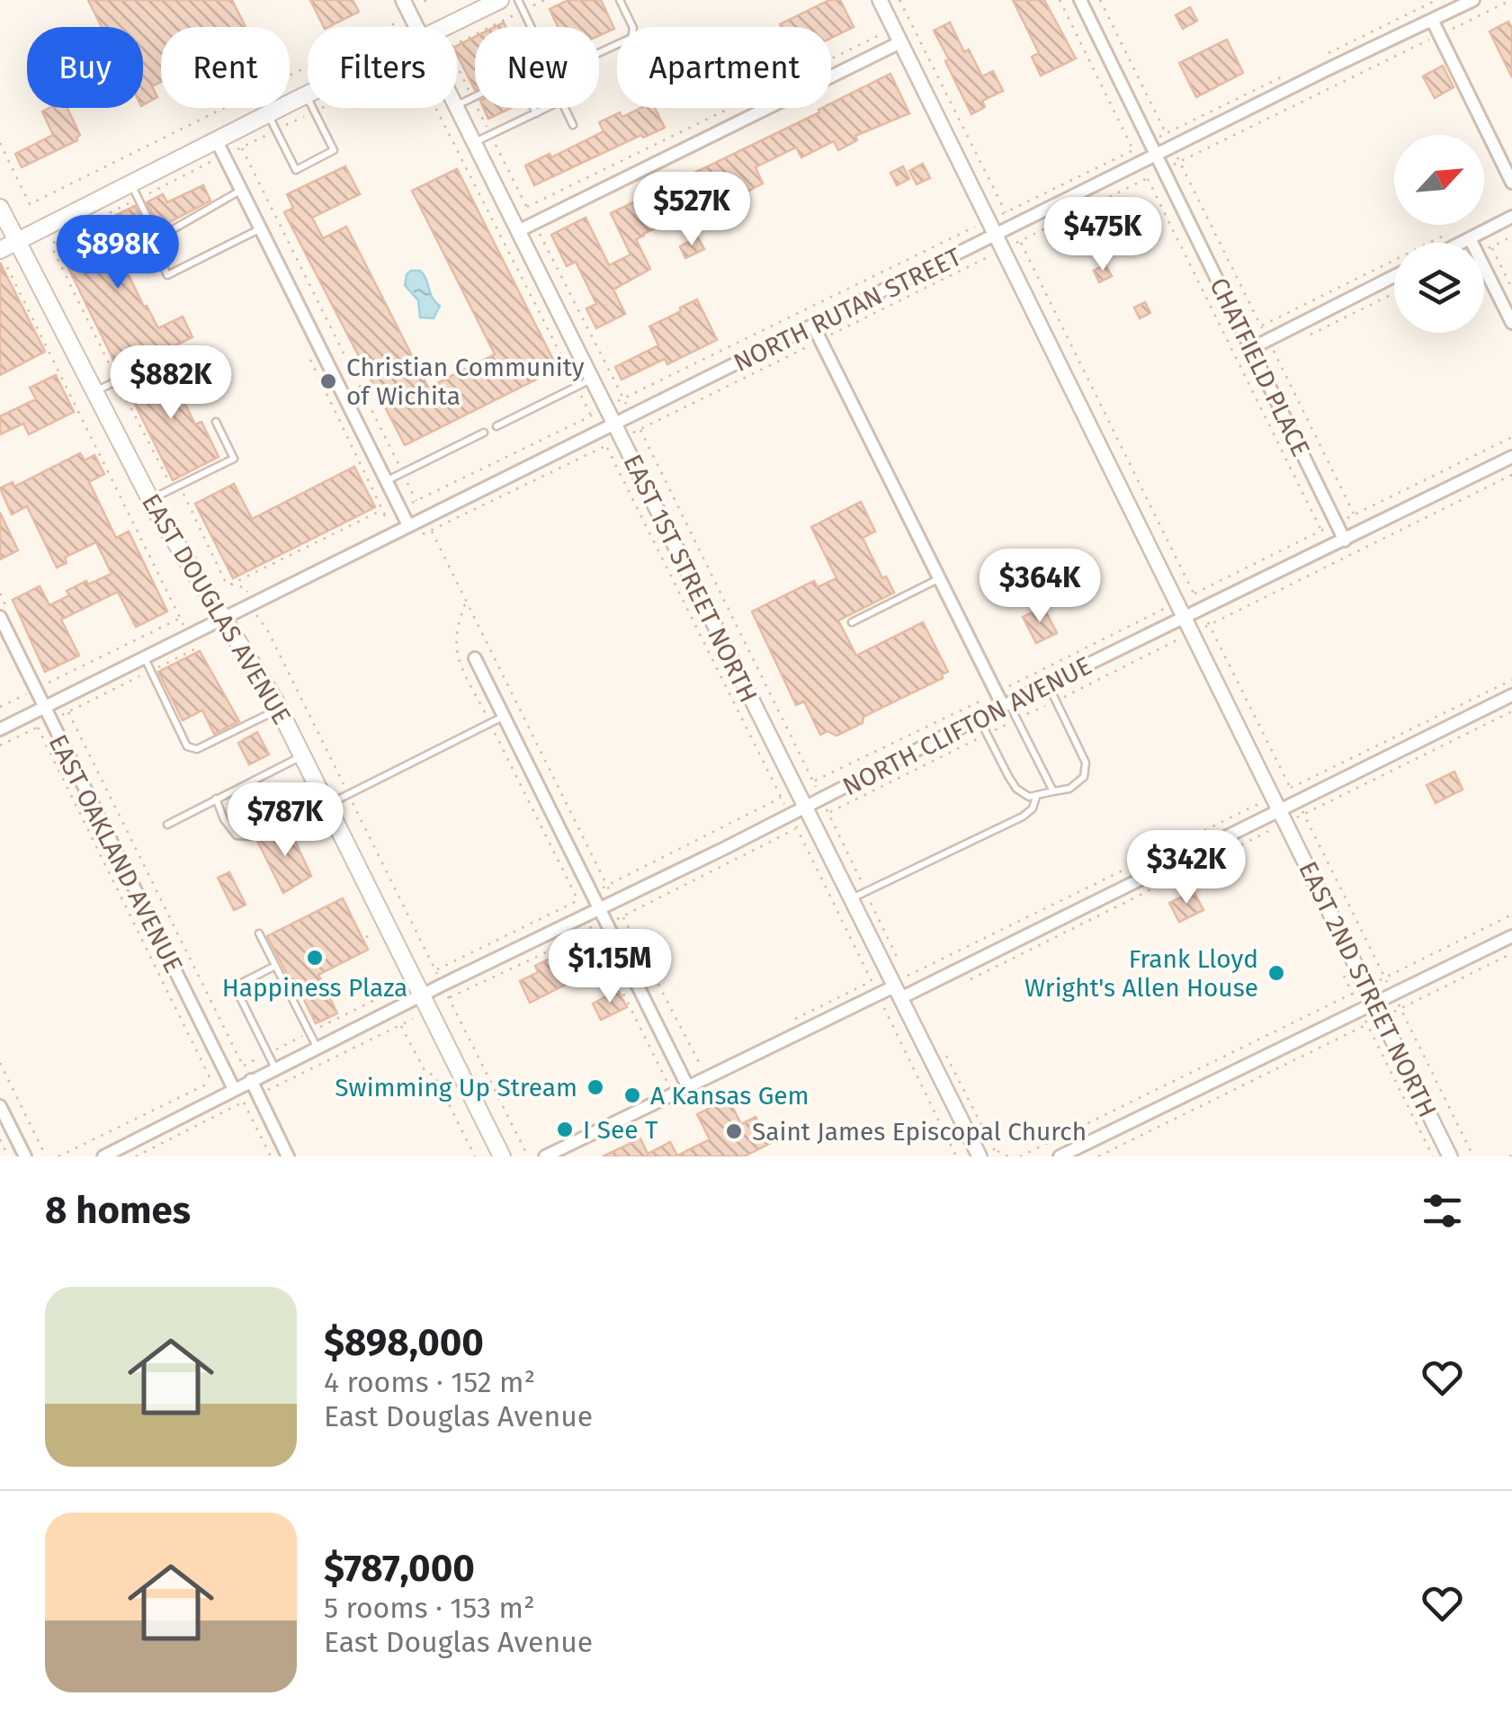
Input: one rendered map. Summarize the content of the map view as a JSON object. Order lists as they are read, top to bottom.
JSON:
{
  "streets": {
    "main road": ["EAST DOUGLAS AVENUE"],
    "street": [
      "NORTH RUTAN STREET",
      "CHATFIELD PLACE",
      "EAST 1ST STREET NORTH",
      "NORTH CLIFTON AVENUE",
      "EAST OAKLAND AVENUE",
      "EAST 2ND STREET NORTH"
    ]
  },
  "crossings": [
    ["NORTH RUTAN STREET", "CHATFIELD PLACE"],
    ["NORTH RUTAN STREET", "EAST 1ST STREET NORTH"],
    ["NORTH RUTAN STREET", "EAST DOUGLAS AVENUE"],
    ["NORTH RUTAN STREET", "EAST OAKLAND AVENUE"],
    ["NORTH RUTAN STREET", "EAST 2ND STREET NORTH"],
    ["CHATFIELD PLACE", "NORTH CLIFTON AVENUE"],
    ["EAST 1ST STREET NORTH", "NORTH CLIFTON AVENUE"],
    ["EAST DOUGLAS AVENUE", "NORTH CLIFTON AVENUE"],
    ["NORTH CLIFTON AVENUE", "EAST OAKLAND AVENUE"],
    ["NORTH CLIFTON AVENUE", "EAST 2ND STREET NORTH"]
  ],
  "places": [
    "Christian Community of Wichita",
    "Happiness Plaza",
    "Frank Lloyd Wright's Allen House",
    "Swimming Up Stream",
    "A Kansas Gem",
    "I See T",
    "Saint James Episcopal Church"
  ],
  "north": "top right",
  "page": {
    "chip": [
      "Buy",
      "Rent",
      "Filters",
      "New",
      "Apartment"
    ],
    "price": [
      "$527K",
      "$475K",
      "$898K",
      "$882K",
      "$364K",
      "$787K",
      "$342K",
      "$1.15M"
    ],
    "heading": "8 homes",
    "list": [
      {
        "name": "$898,000",
        "note": "4 rooms · 152 m² · East Douglas Avenue"
      },
      {
        "name": "$787,000",
        "note": "5 rooms · 153 m² · East Douglas Avenue"
      }
    ]
  }
}
